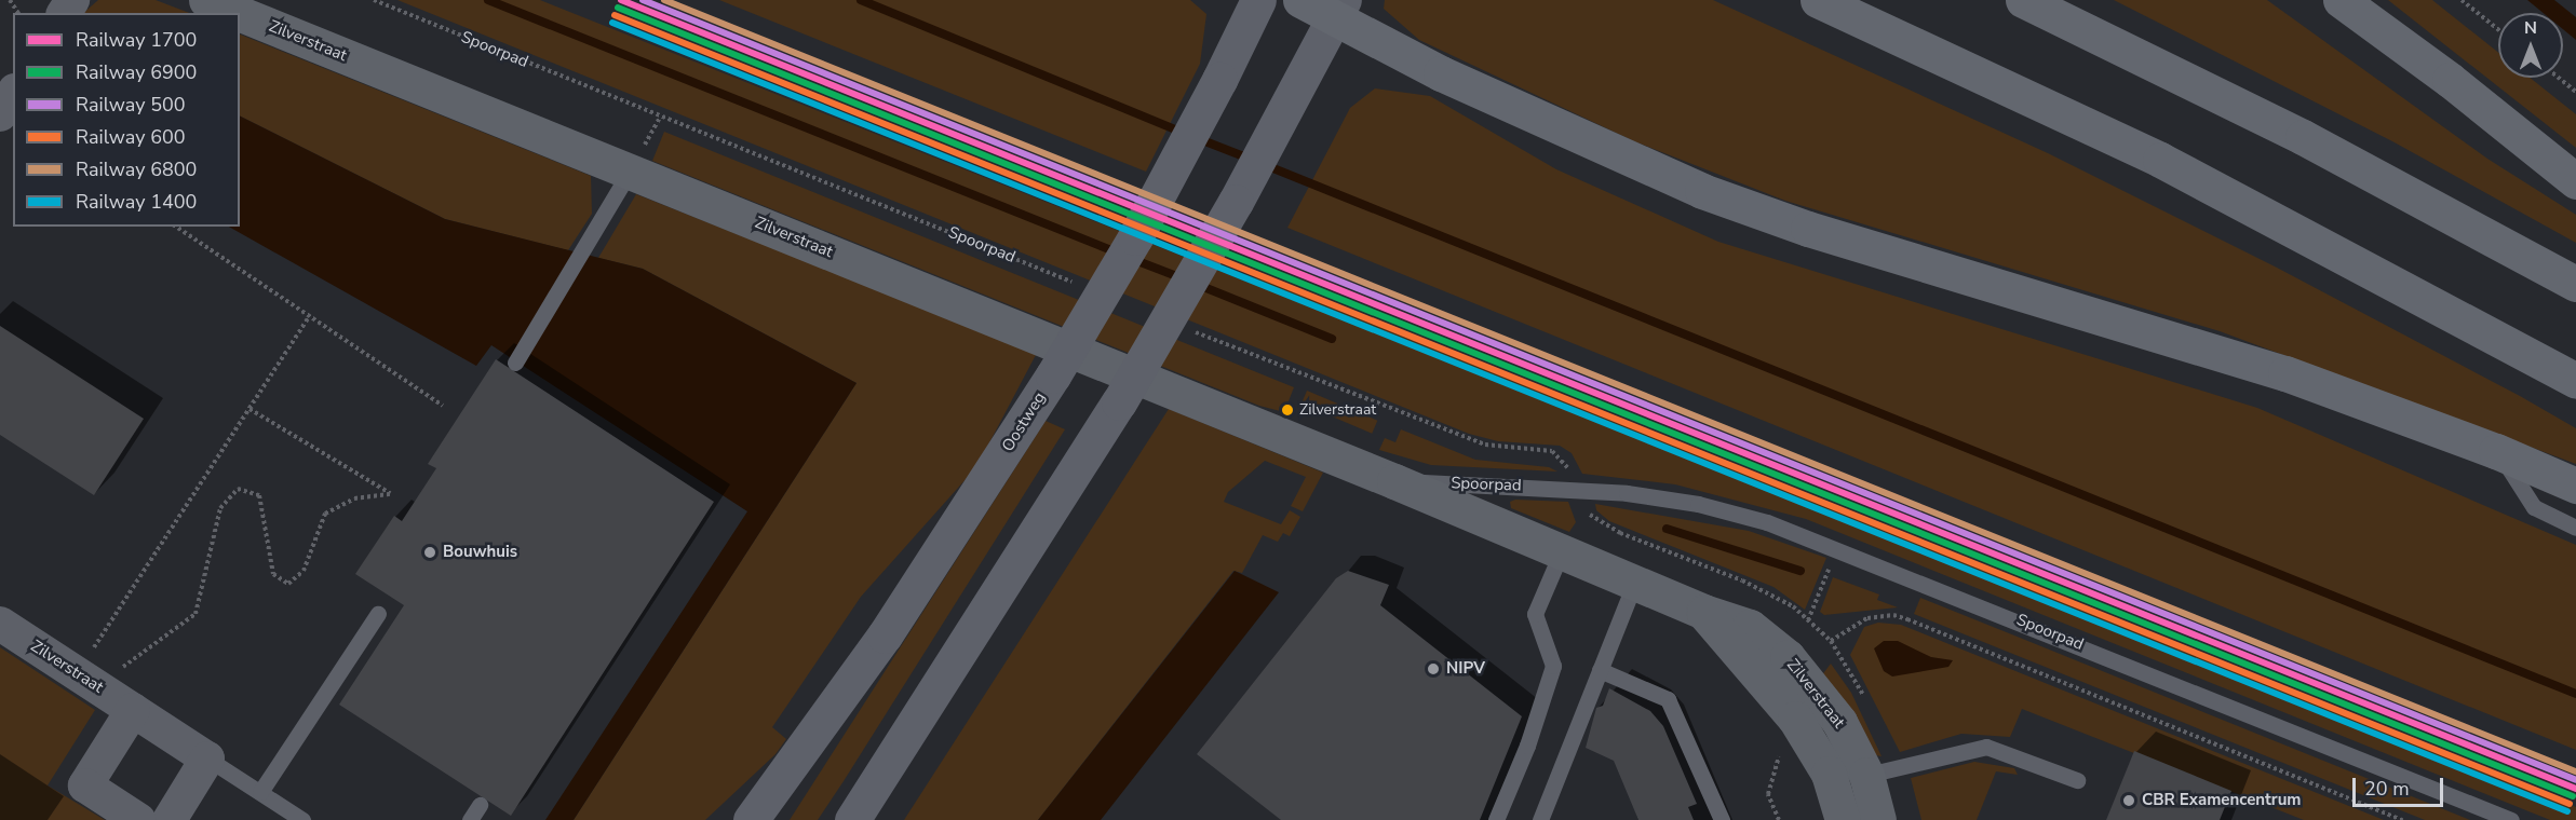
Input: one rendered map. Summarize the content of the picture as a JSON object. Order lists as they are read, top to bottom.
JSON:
{
  "streets": {
    "main road": ["Oostweg"],
    "street": ["Zilverstraat"],
    "lane": ["Spoorpad"]
  },
  "crossings": [
    ["Zilverstraat", "Spoorpad"]
  ],
  "places": [
    "Zilverstraat",
    "Bouwhuis",
    "NIPV",
    "CBR Examencentrum"
  ],
  "lines": [
    "rail line 1700",
    "rail line 500",
    "rail line 6800",
    "rail line 6900",
    "rail line 600",
    "rail line 1400"
  ],
  "legend": [
    "Railway 1700",
    "Railway 6900",
    "Railway 500",
    "Railway 600",
    "Railway 6800",
    "Railway 1400"
  ],
  "scale_bar": "20 m",
  "north": "top"
}
